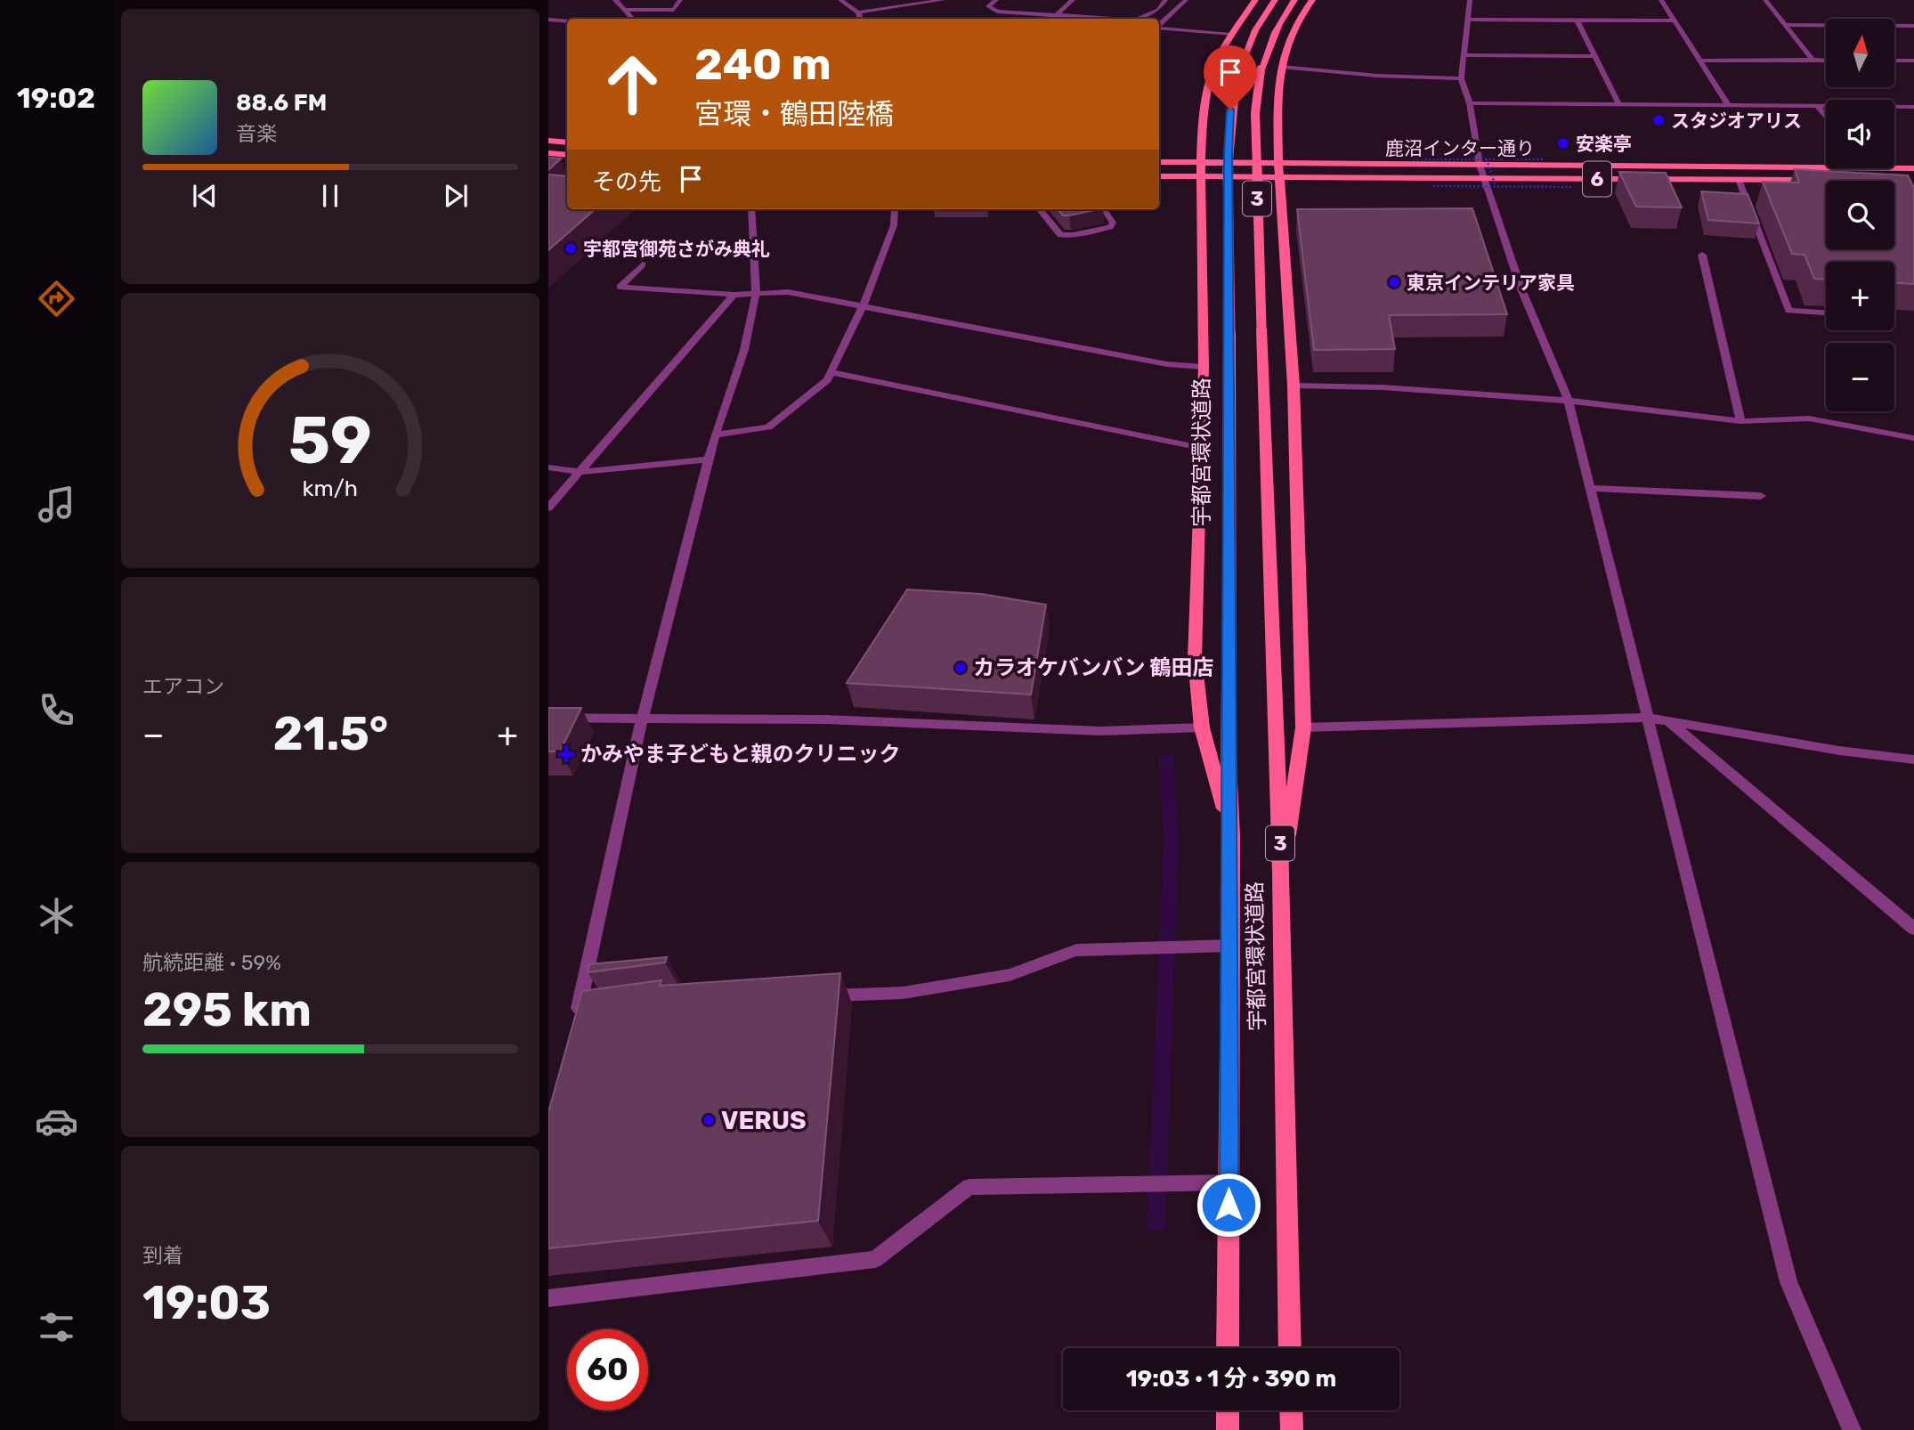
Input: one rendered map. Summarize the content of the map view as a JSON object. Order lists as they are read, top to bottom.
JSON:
{
  "streets": {
    "main road": [
      "鹿沼インター通り",
      "6",
      "3",
      "宇都宮環状道路"
    ]
  },
  "crossings": [
    ["鹿沼インター通り", "3"],
    ["3", "宇都宮環状道路"]
  ],
  "places": {
    "other": [
      "スタジオアリス",
      "安楽亭",
      "宇都宮御苑さがみ典礼",
      "東京インテリア家具",
      "カラオケバンバン 鶴田店",
      "VERUS"
    ],
    "health": ["かみやま子どもと親のクリニック"]
  },
  "north": "top",
  "page": {
    "tabs": "19:02",
    "map_buttons": ["+", "−"],
    "turn": ["240 m", "宮環・鶴田陸橋"],
    "song": ["88.6 FM", "音楽"],
    "then": "その先",
    "tile": [
      "エアコン",
      ["航続距離 · 59%", "295 km"],
      ["到着", "19:03"]
    ],
    "heat": ["−", "21.5°", "+"],
    "limit": "60",
    "trip": "19:03 · 1 分 · 390 m",
    "gauge": ["59", "km/h"]
  }
}
